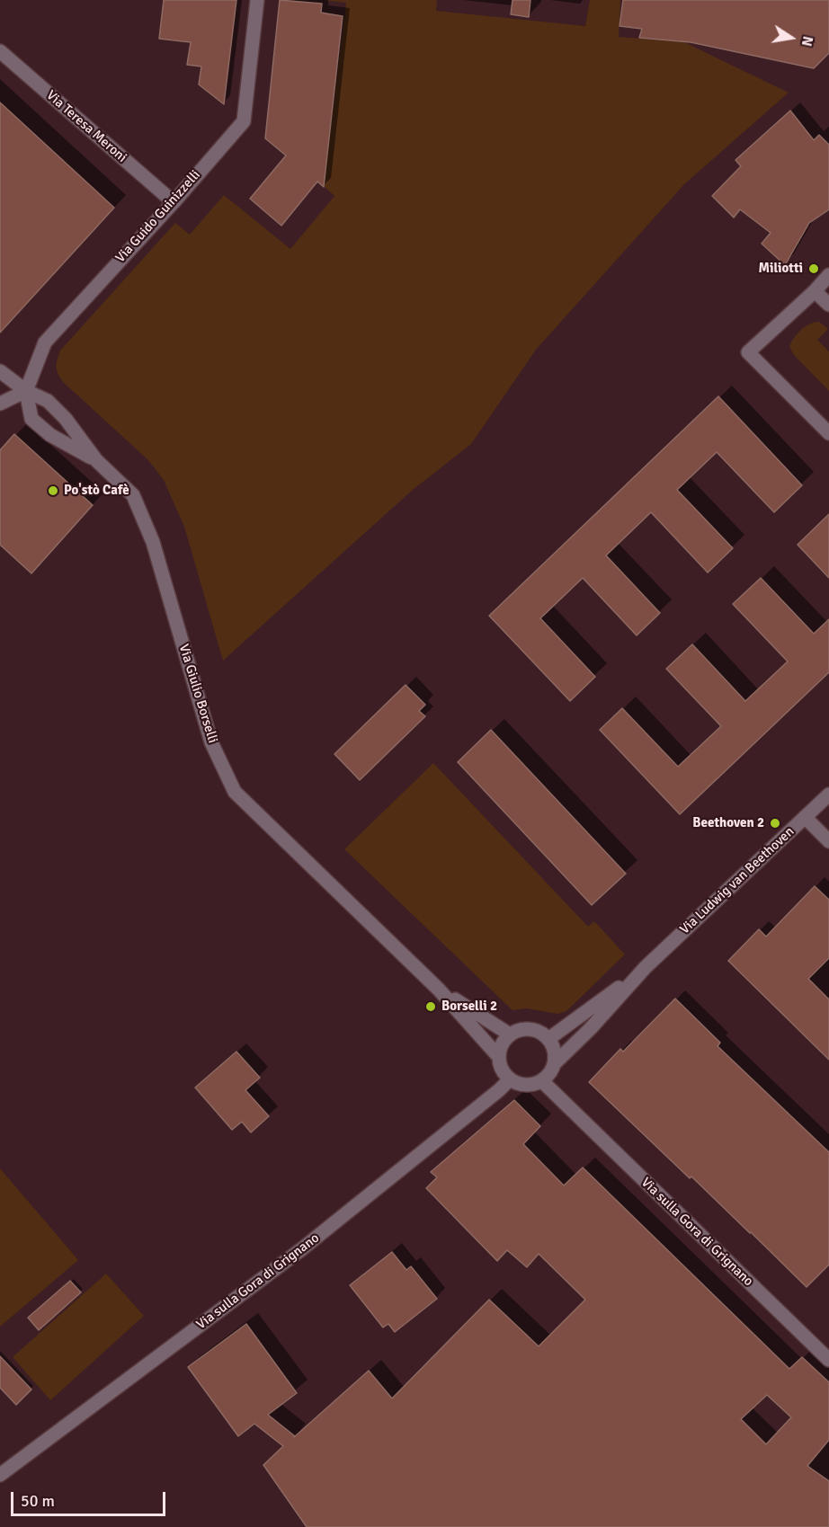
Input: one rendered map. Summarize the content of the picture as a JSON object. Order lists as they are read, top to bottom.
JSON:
{
  "streets": {
    "street": [
      "Via Teresa Meroni",
      "Via Guido Guinizzelli",
      "Via Giulio Borselli",
      "Via Ludwig van Beethoven",
      "Via sulla Gora di Grignano"
    ]
  },
  "crossings": [
    ["Via Teresa Meroni", "Via Guido Guinizzelli"],
    ["Via Guido Guinizzelli", "Via Giulio Borselli"],
    ["Via Giulio Borselli", "Via Ludwig van Beethoven"],
    ["Via Giulio Borselli", "Via sulla Gora di Grignano"],
    ["Via Ludwig van Beethoven", "Via sulla Gora di Grignano"]
  ],
  "places": [
    "Miliotti",
    "Po'stò Cafè",
    "Beethoven 2",
    "Borselli 2"
  ],
  "scale_bar": "50 m",
  "north": "right"
}
